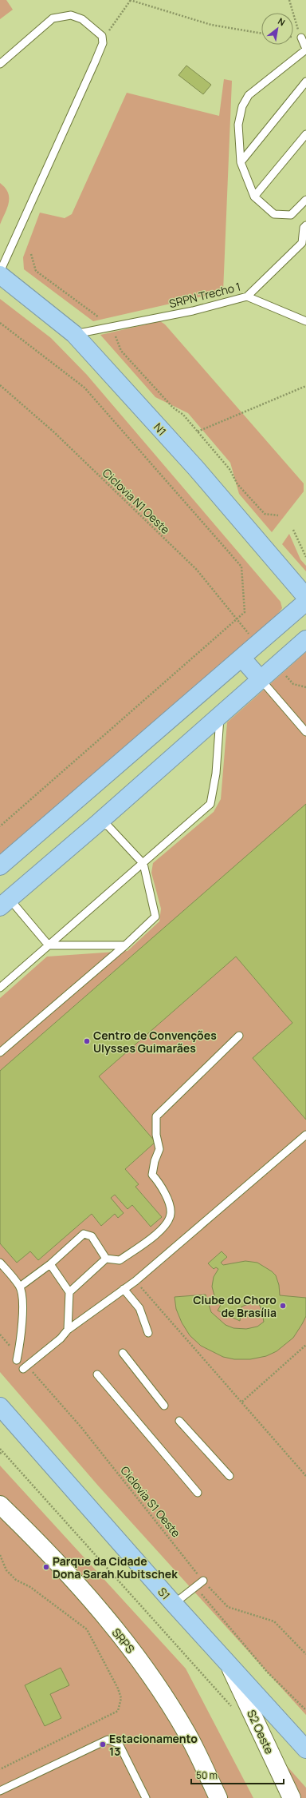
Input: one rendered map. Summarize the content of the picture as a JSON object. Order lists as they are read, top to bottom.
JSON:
{
  "streets": {
    "highway": ["N1", "S1"],
    "main road": ["SRPS", "S2 Oeste"],
    "lane": ["SRPN Trecho 1"],
    "path": ["Ciclovia N1 Oeste", "Ciclovia S1 Oeste"]
  },
  "crossings": [
    ["SRPN Trecho 1", "N1"],
    ["S1", "S2 Oeste"]
  ],
  "places": [
    "Centro de Convenções Ulysses Guimarães",
    "Clube do Choro de Brasília",
    "Parque da Cidade Dona Sarah Kubitschek",
    "Estacionamento 13"
  ],
  "scale_bar": "50 m",
  "north": "top right"
}
